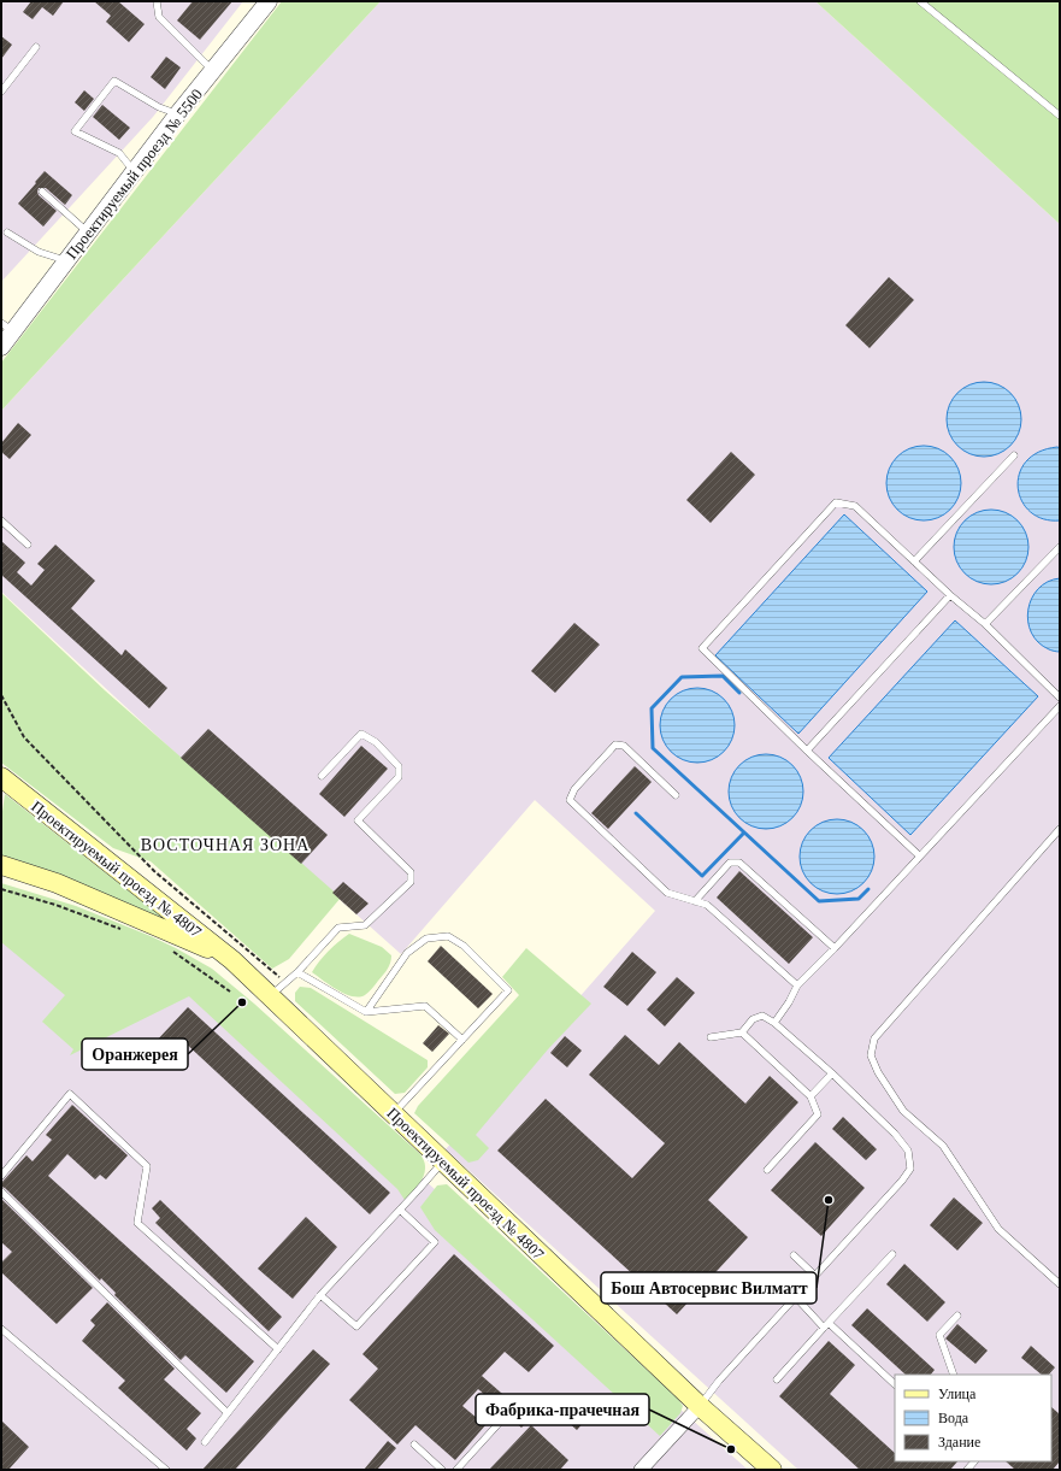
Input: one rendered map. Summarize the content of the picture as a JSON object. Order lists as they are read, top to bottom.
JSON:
{
  "streets": {
    "main road": ["Проектируемый проезд № 4807"],
    "street": ["Проектируемый проезд № 5500"]
  },
  "districts": ["ВОСТОЧНАЯ ЗОНА"],
  "places": ["Оранжерея", "Бош Автосервис Вилматт", "Фабрика-прачечная"],
  "legend": ["Улица", "Вода", "Здание"]
}
